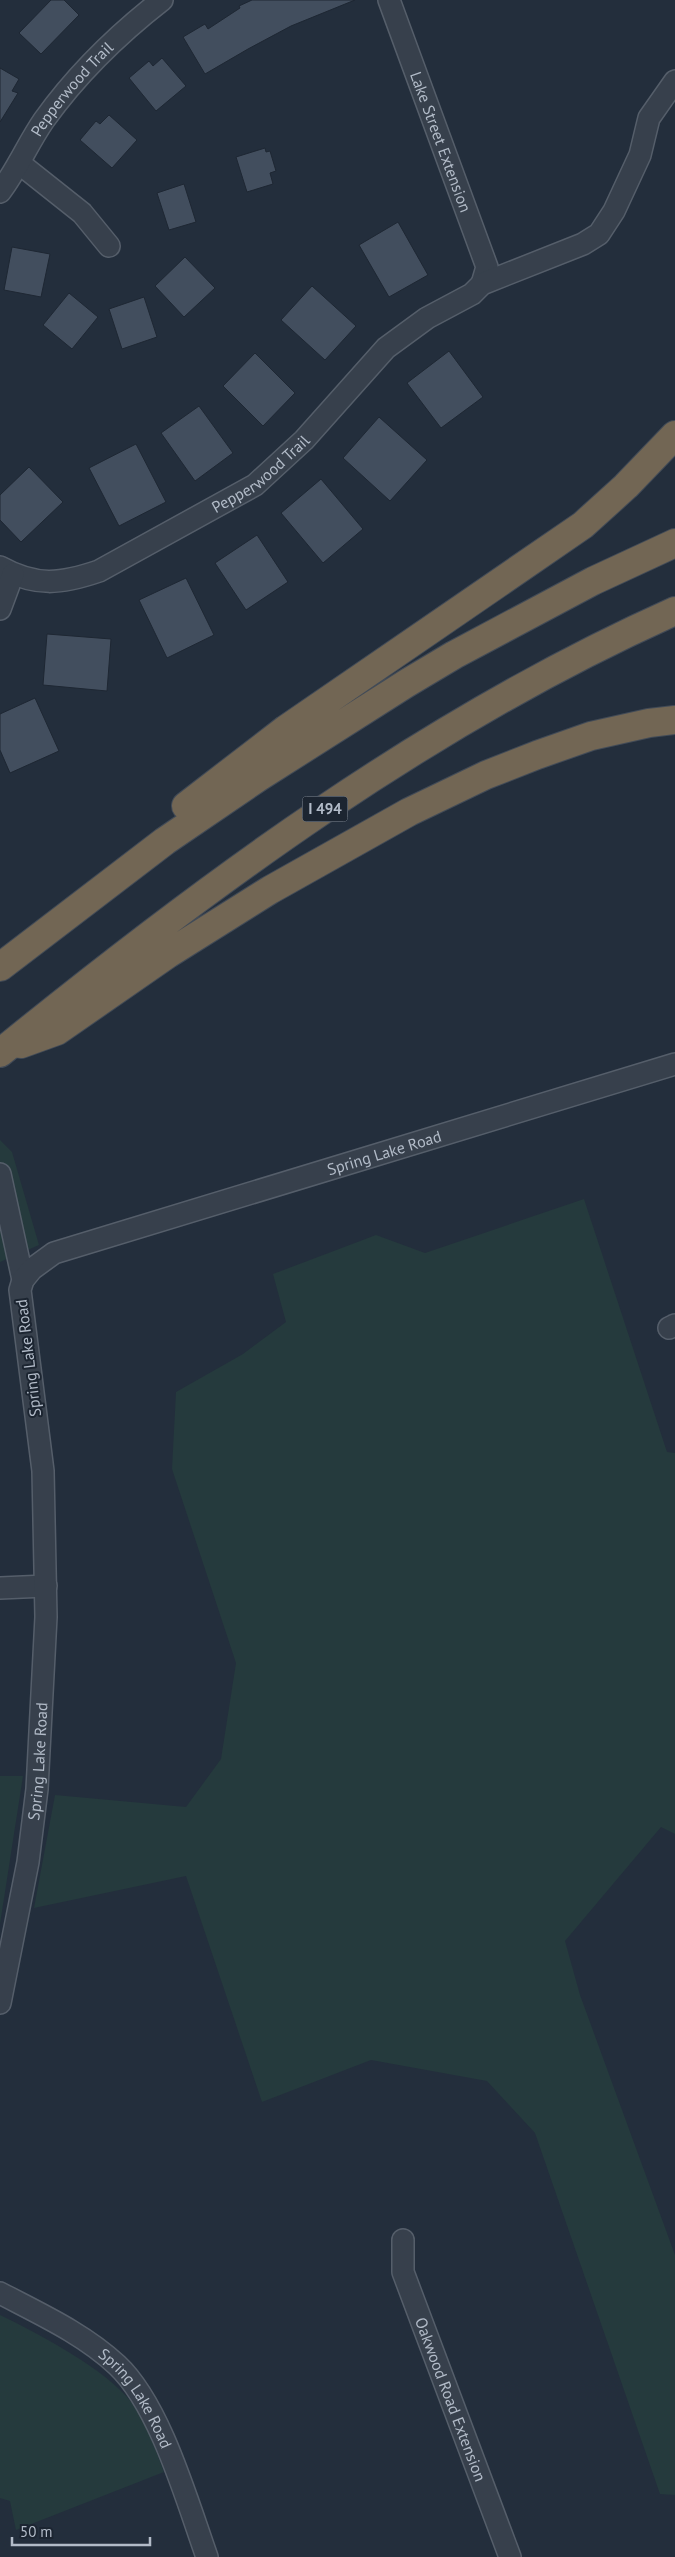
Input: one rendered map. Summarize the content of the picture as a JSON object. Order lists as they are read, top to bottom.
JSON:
{
  "streets": {
    "highway": ["I 494"],
    "street": [
      "Pepperwood Trail",
      "Lake Street Extension",
      "Spring Lake Road",
      "Oakwood Road Extension"
    ]
  },
  "crossings": [
    ["Pepperwood Trail", "Lake Street Extension"]
  ],
  "scale_bar": "50 m"
}
